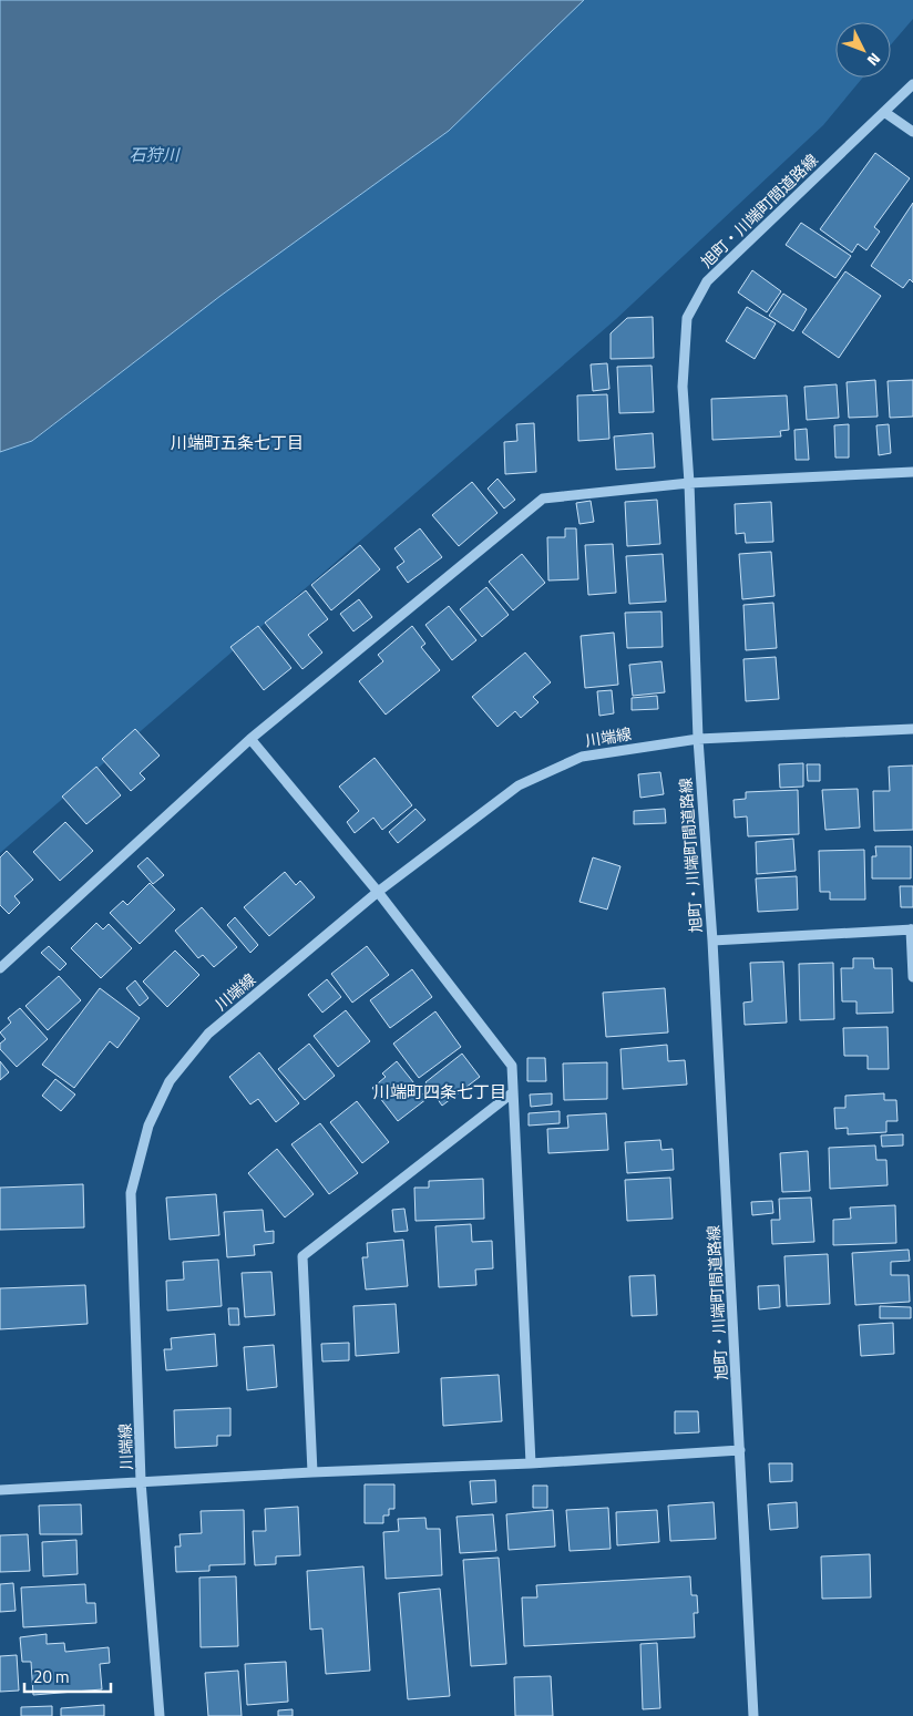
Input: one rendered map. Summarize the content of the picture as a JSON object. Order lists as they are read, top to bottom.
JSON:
{
  "streets": {
    "street": ["旭町・川端町間道路線", "川端線"]
  },
  "crossings": [
    ["旭町・川端町間道路線", "川端線"]
  ],
  "districts": ["川端町五条七丁目", "川端町四条七丁目"],
  "water": ["石狩川"],
  "scale_bar": "20 m",
  "north": "bottom right"
}
